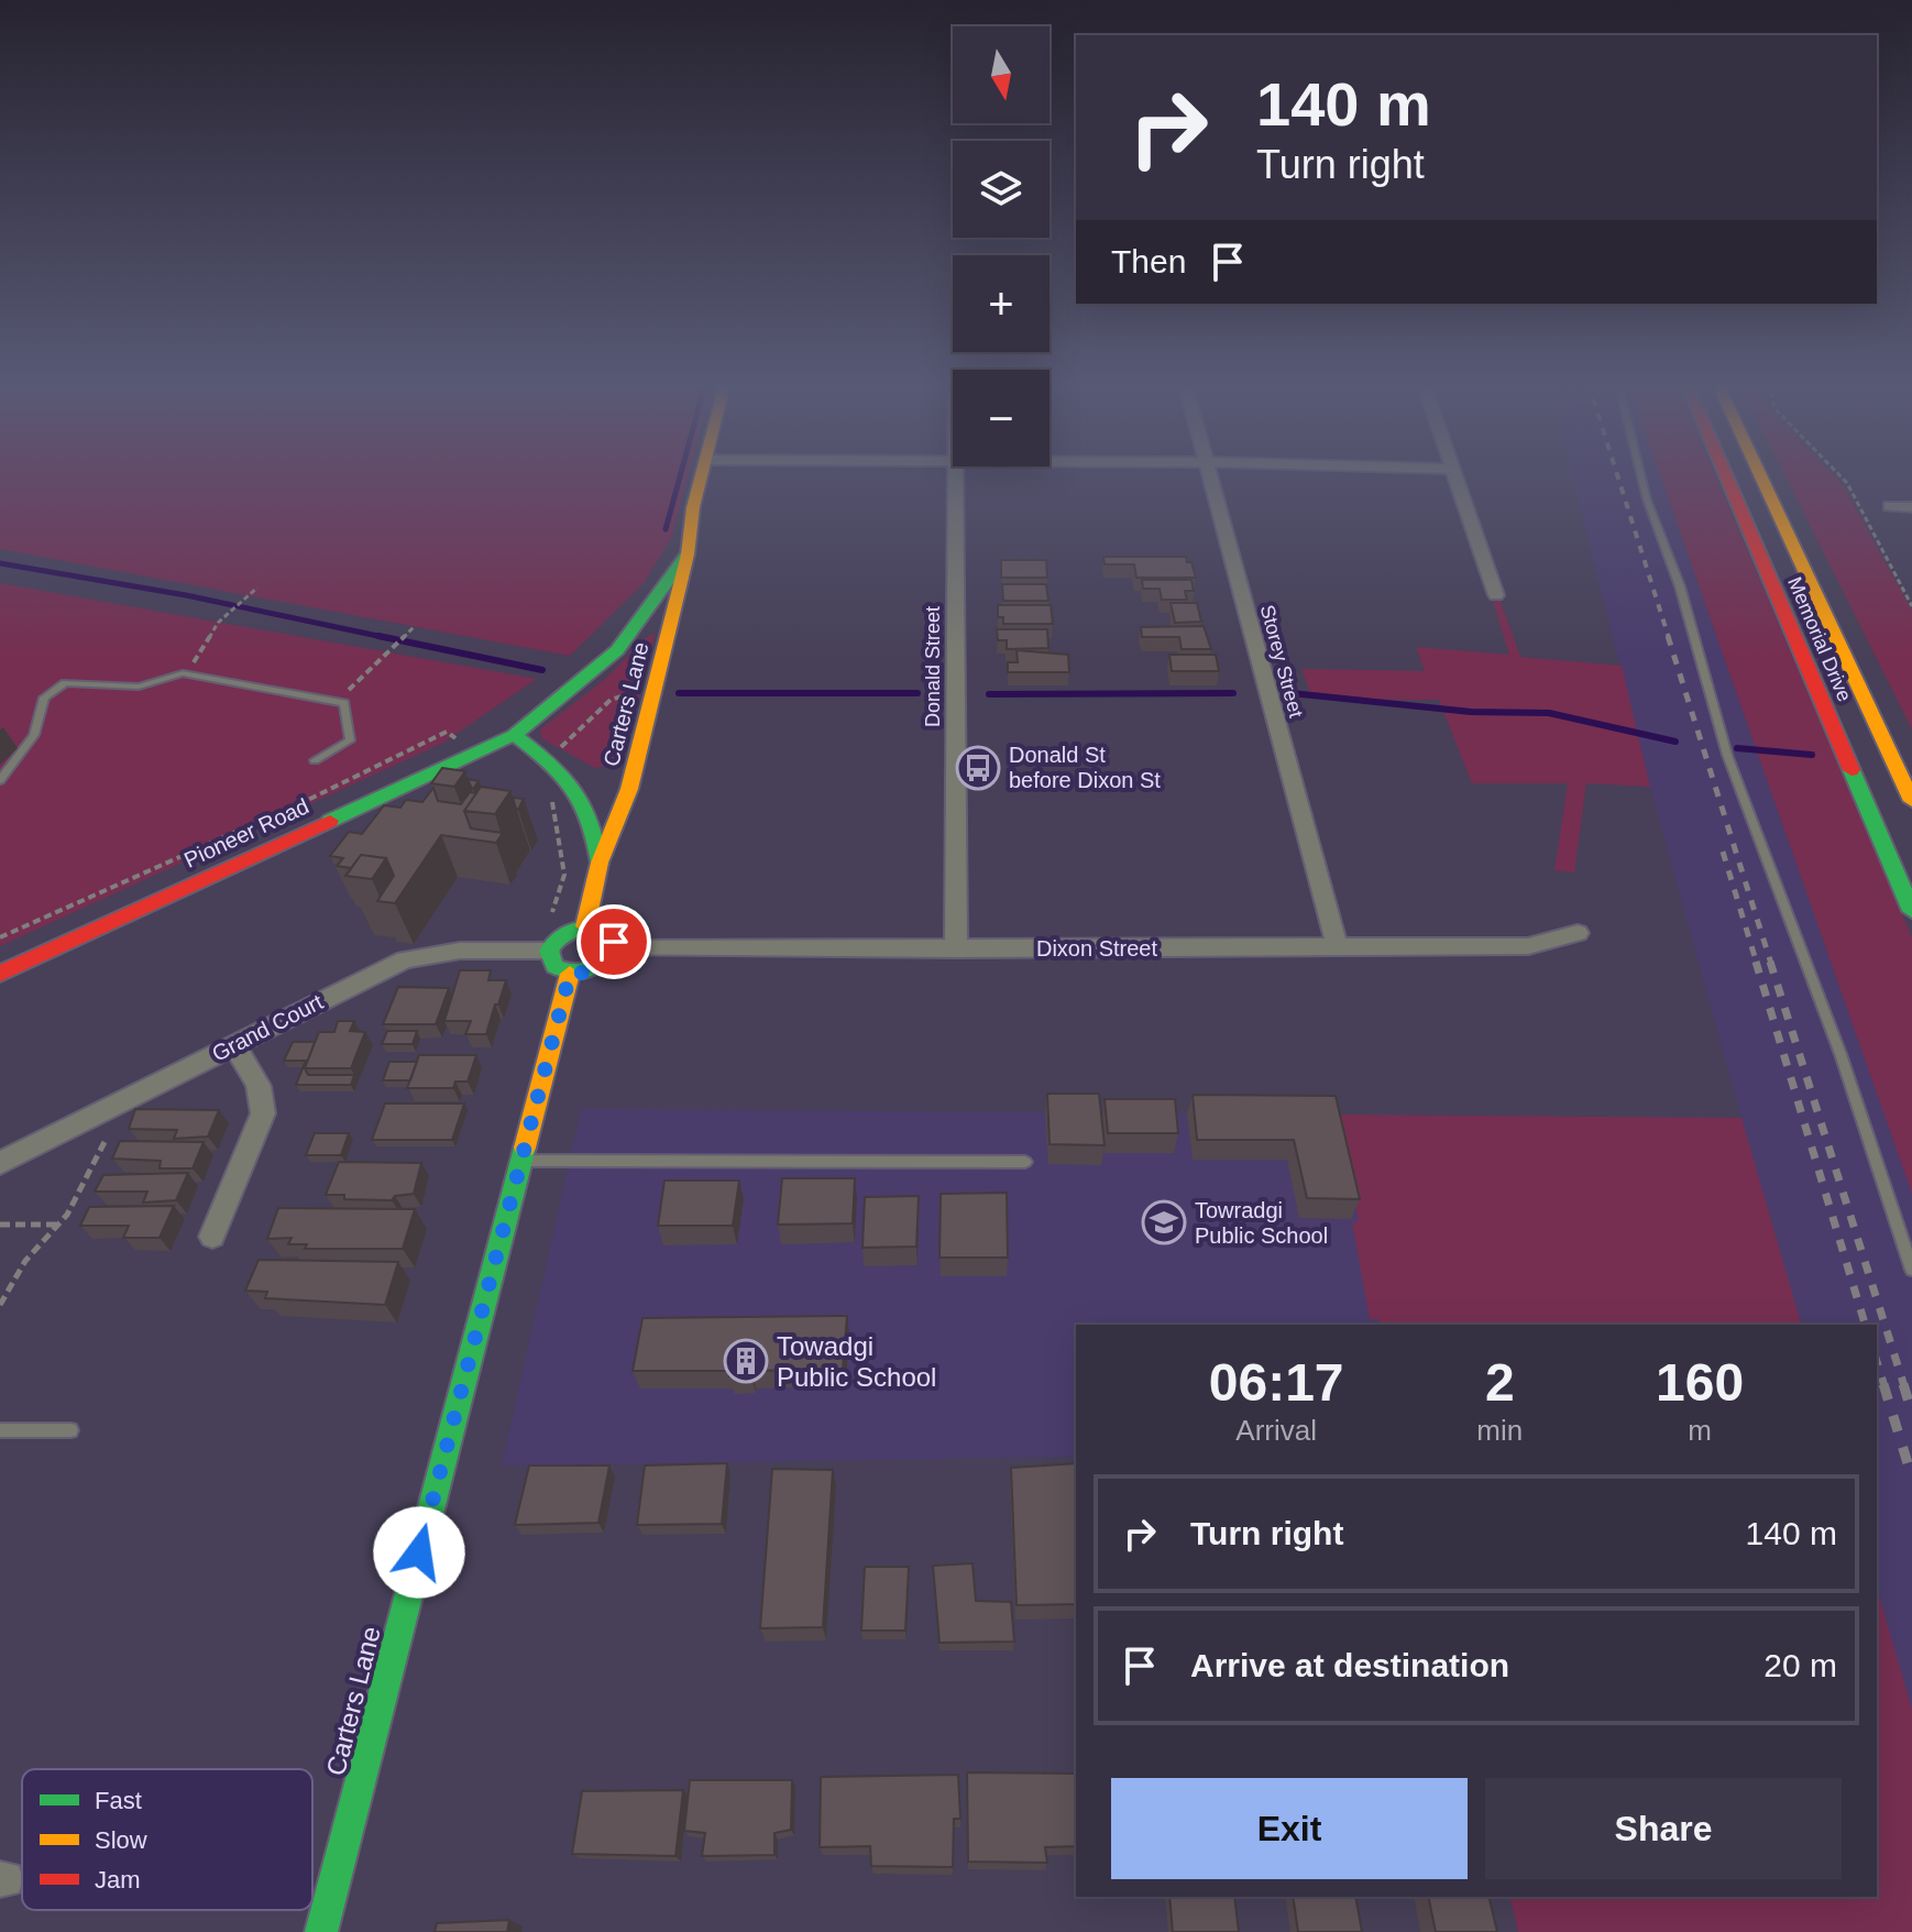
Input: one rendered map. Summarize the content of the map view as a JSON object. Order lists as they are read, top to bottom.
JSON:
{
  "streets": {
    "main road": ["Memorial Drive", "Carters Lane", "Pioneer Road"],
    "street": [
      "Storey Street",
      "Donald Street",
      "Dixon Street",
      "Grand Court"
    ]
  },
  "crossings": [
    ["Storey Street", "Dixon Street"],
    ["Donald Street", "Dixon Street"],
    ["Carters Lane", "Pioneer Road"],
    ["Carters Lane", "Dixon Street"],
    ["Carters Lane", "Grand Court"],
    ["Dixon Street", "Grand Court"]
  ],
  "places": {
    "bus stop": ["Donald St before Dixon St"],
    "school or university": ["Towradgi Public School"],
    "building": ["Towadgi Public School"]
  },
  "legend": ["Fast", "Slow", "Jam"],
  "north": "bottom",
  "page": {
    "map_buttons": ["+", "−"],
    "turn": ["140 m", "Turn right"],
    "then": "Then",
    "eta": [
      "06:17",
      "Arrival",
      "2",
      "min",
      "160",
      "m"
    ],
    "list": [
      {
        "name": "Turn right",
        "value": "140 m"
      },
      {
        "name": "Arrive at destination",
        "value": "20 m"
      }
    ],
    "buttons": ["Exit", "Share"]
  }
}
